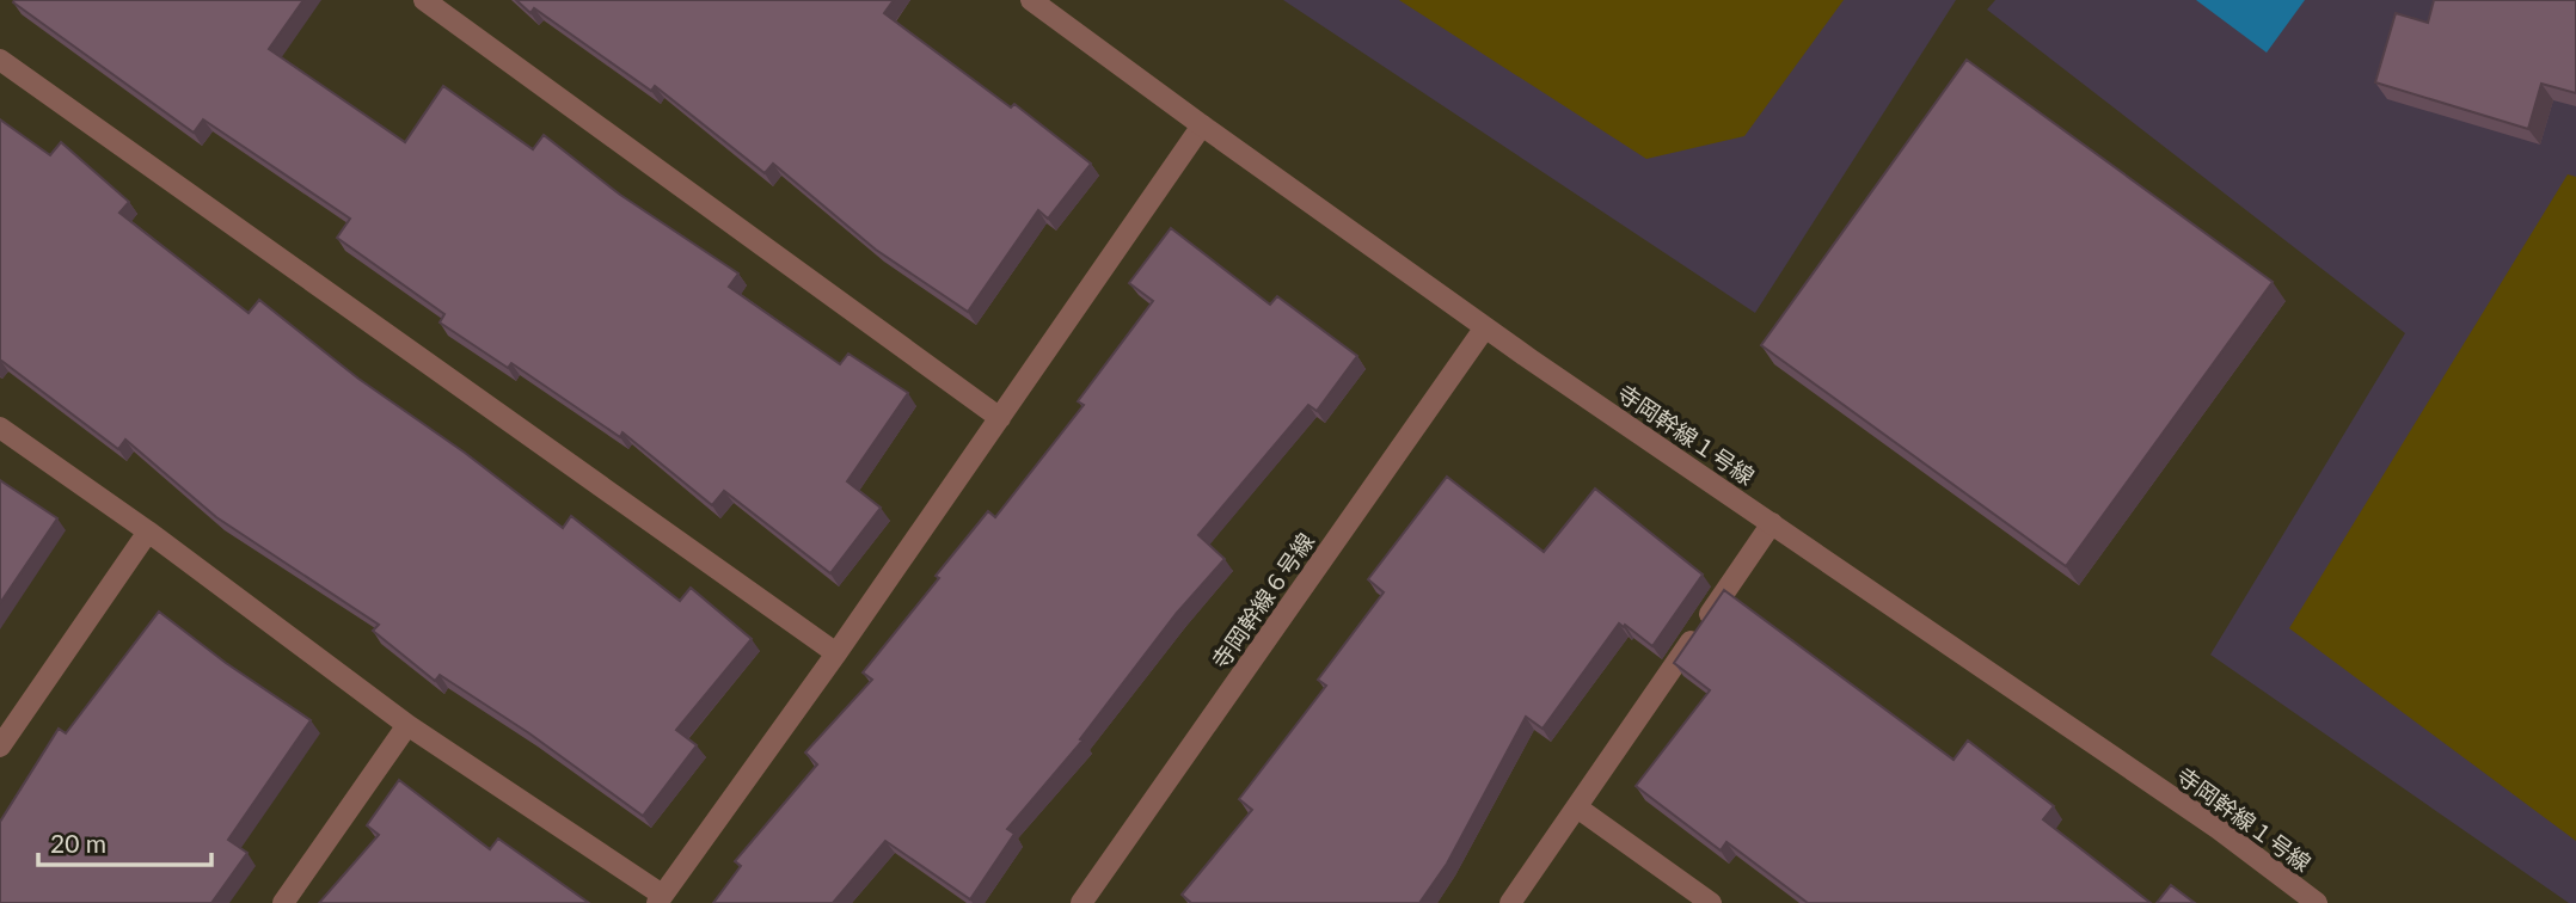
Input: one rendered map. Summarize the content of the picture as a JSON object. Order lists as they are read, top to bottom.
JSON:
{
  "streets": {
    "street": ["寺岡幹線１号線", "寺岡幹線６号線"]
  },
  "crossings": [
    ["寺岡幹線１号線", "寺岡幹線６号線"]
  ],
  "scale_bar": "20 m"
}
